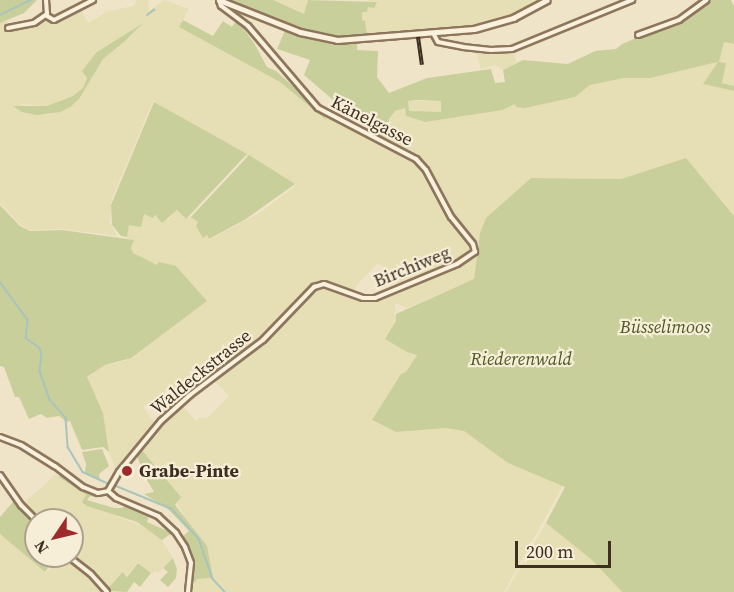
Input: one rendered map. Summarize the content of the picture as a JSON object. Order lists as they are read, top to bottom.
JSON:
{
  "streets": {
    "street": ["Känelgasse", "Birchiweg", "Waldeckstrasse"]
  },
  "crossings": [
    ["Känelgasse", "Birchiweg"],
    ["Birchiweg", "Waldeckstrasse"]
  ],
  "parks": ["Büsselimoos", "Riederenwald"],
  "places": ["Grabe-Pinte"],
  "scale_bar": "200 m",
  "north": "bottom left"
}
